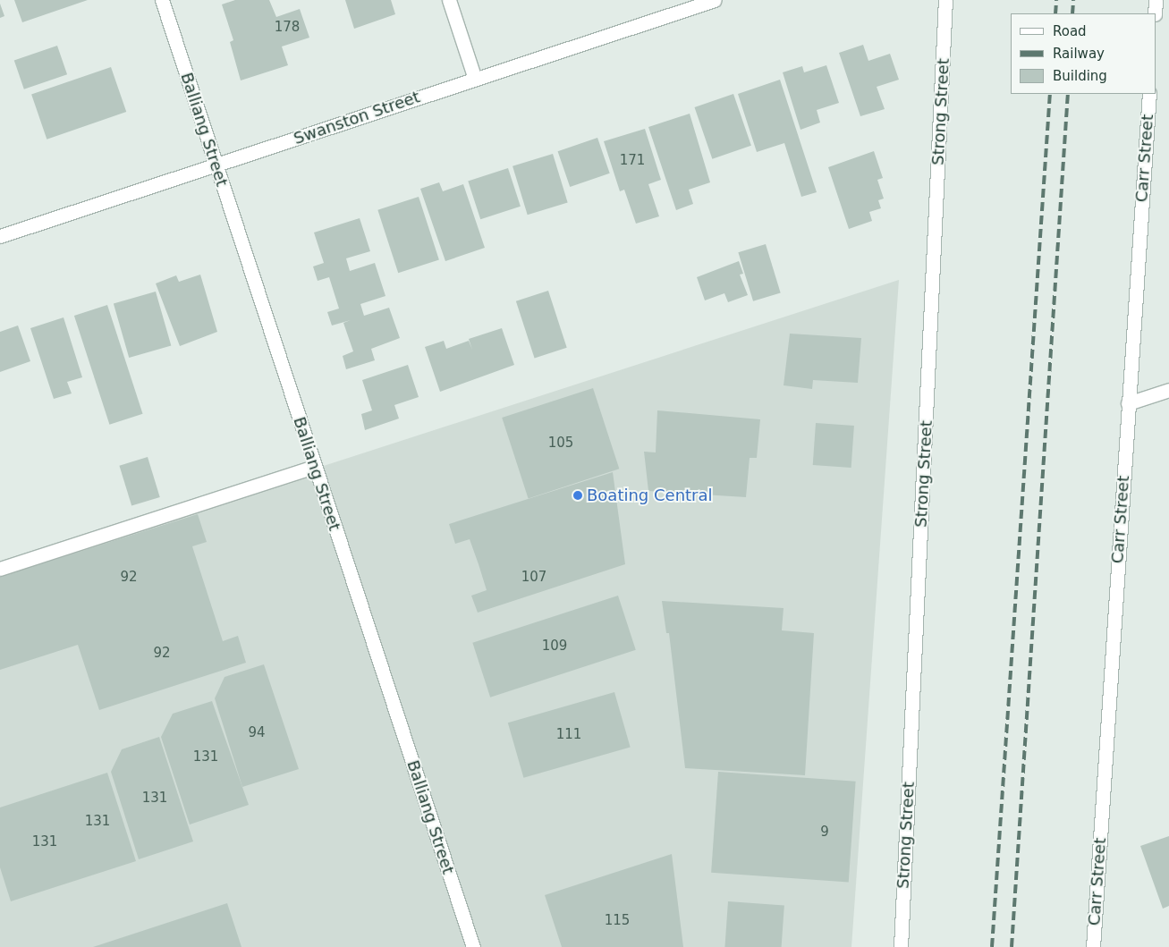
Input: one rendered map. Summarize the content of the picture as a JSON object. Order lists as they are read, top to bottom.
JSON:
{
  "streets": {
    "street": [
      "Strong Street",
      "Swanston Street",
      "Balliang Street",
      "Carr Street"
    ]
  },
  "crossings": [
    ["Swanston Street", "Balliang Street"]
  ],
  "places": ["Boating Central"],
  "house_numbers": [
    "178",
    "171",
    "105",
    "92",
    "107",
    "109",
    "92",
    "94",
    "111",
    "131",
    "131",
    "131",
    "9",
    "131",
    "115"
  ],
  "legend": ["Road", "Railway", "Building"]
}
